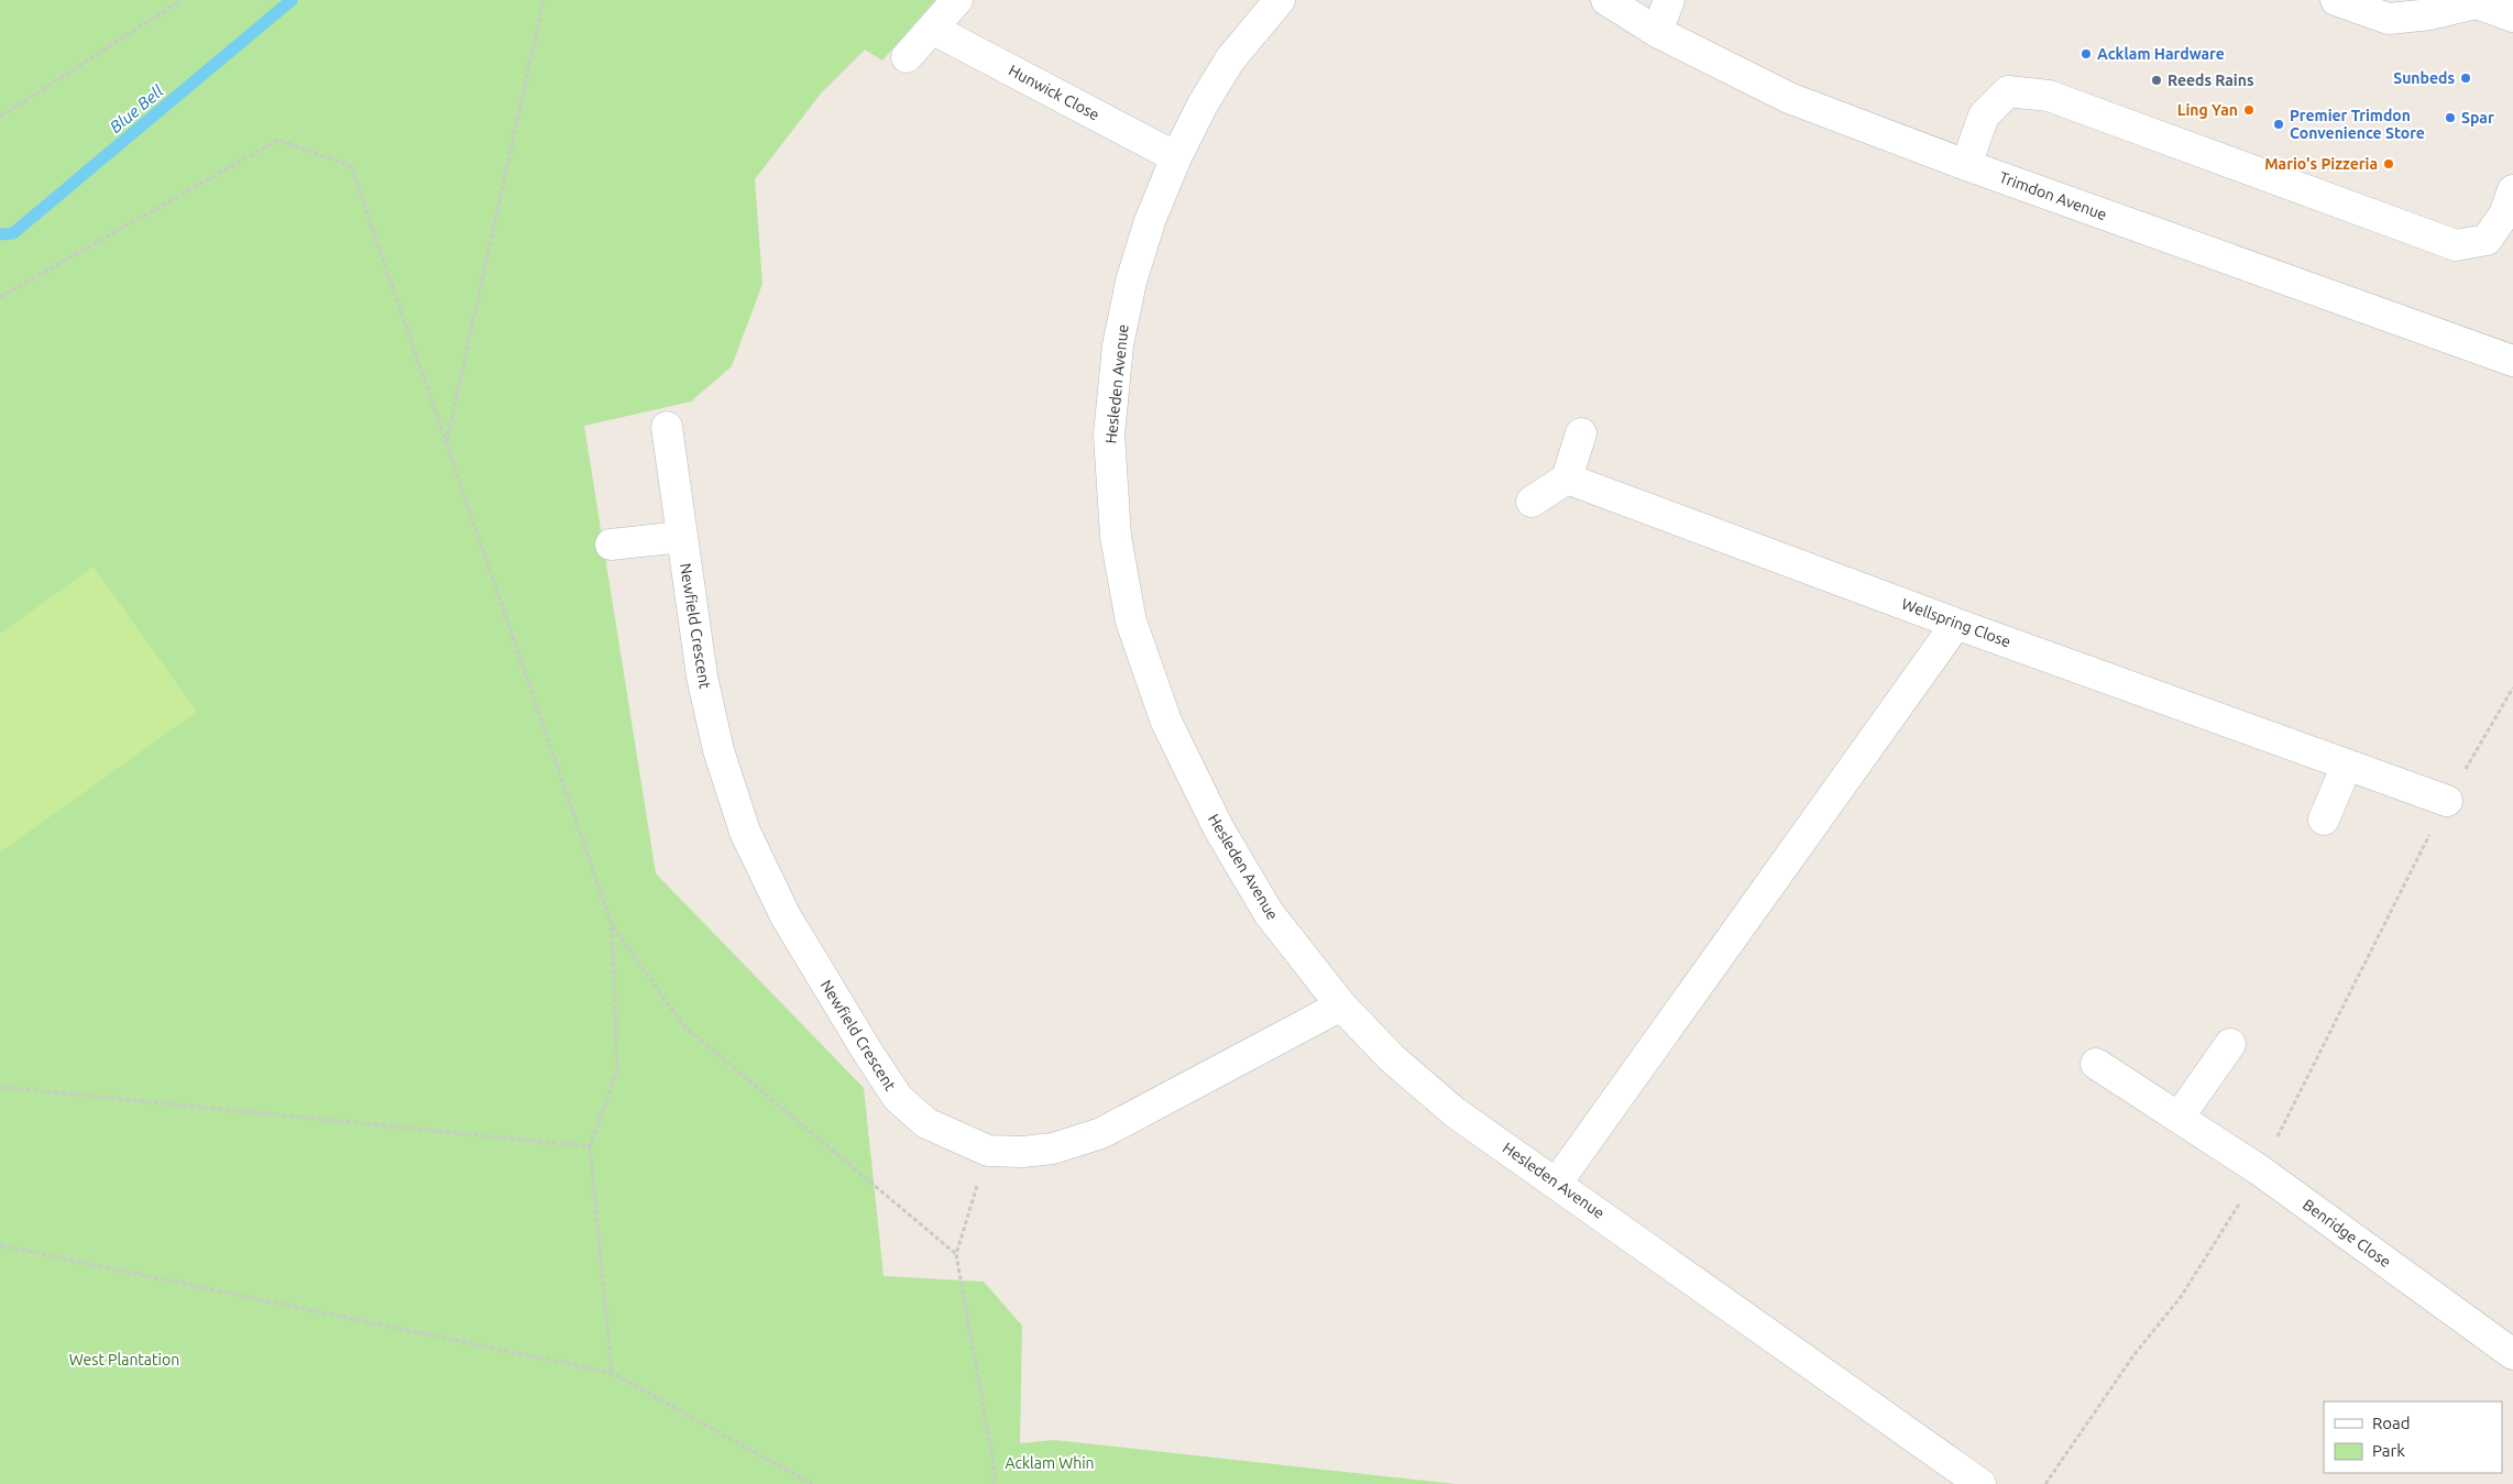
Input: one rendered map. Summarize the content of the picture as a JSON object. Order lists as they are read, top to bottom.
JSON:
{
  "streets": {
    "street": [
      "Hunwick Close",
      "Trimdon Avenue",
      "Hesleden Avenue",
      "Wellspring Close",
      "Newfield Crescent",
      "Benridge Close"
    ]
  },
  "crossings": [
    ["Hunwick Close", "Hesleden Avenue"],
    ["Hesleden Avenue", "Newfield Crescent"]
  ],
  "water": ["Blue Bell"],
  "parks": ["West Plantation", "Acklam Whin"],
  "places": [
    "Acklam Hardware",
    "Sunbeds",
    "Reeds Rains",
    "Ling Yan",
    "Spar",
    "Premier Trimdon Convenience Store",
    "Mario's Pizzeria"
  ],
  "legend": ["Road", "Park"]
}
